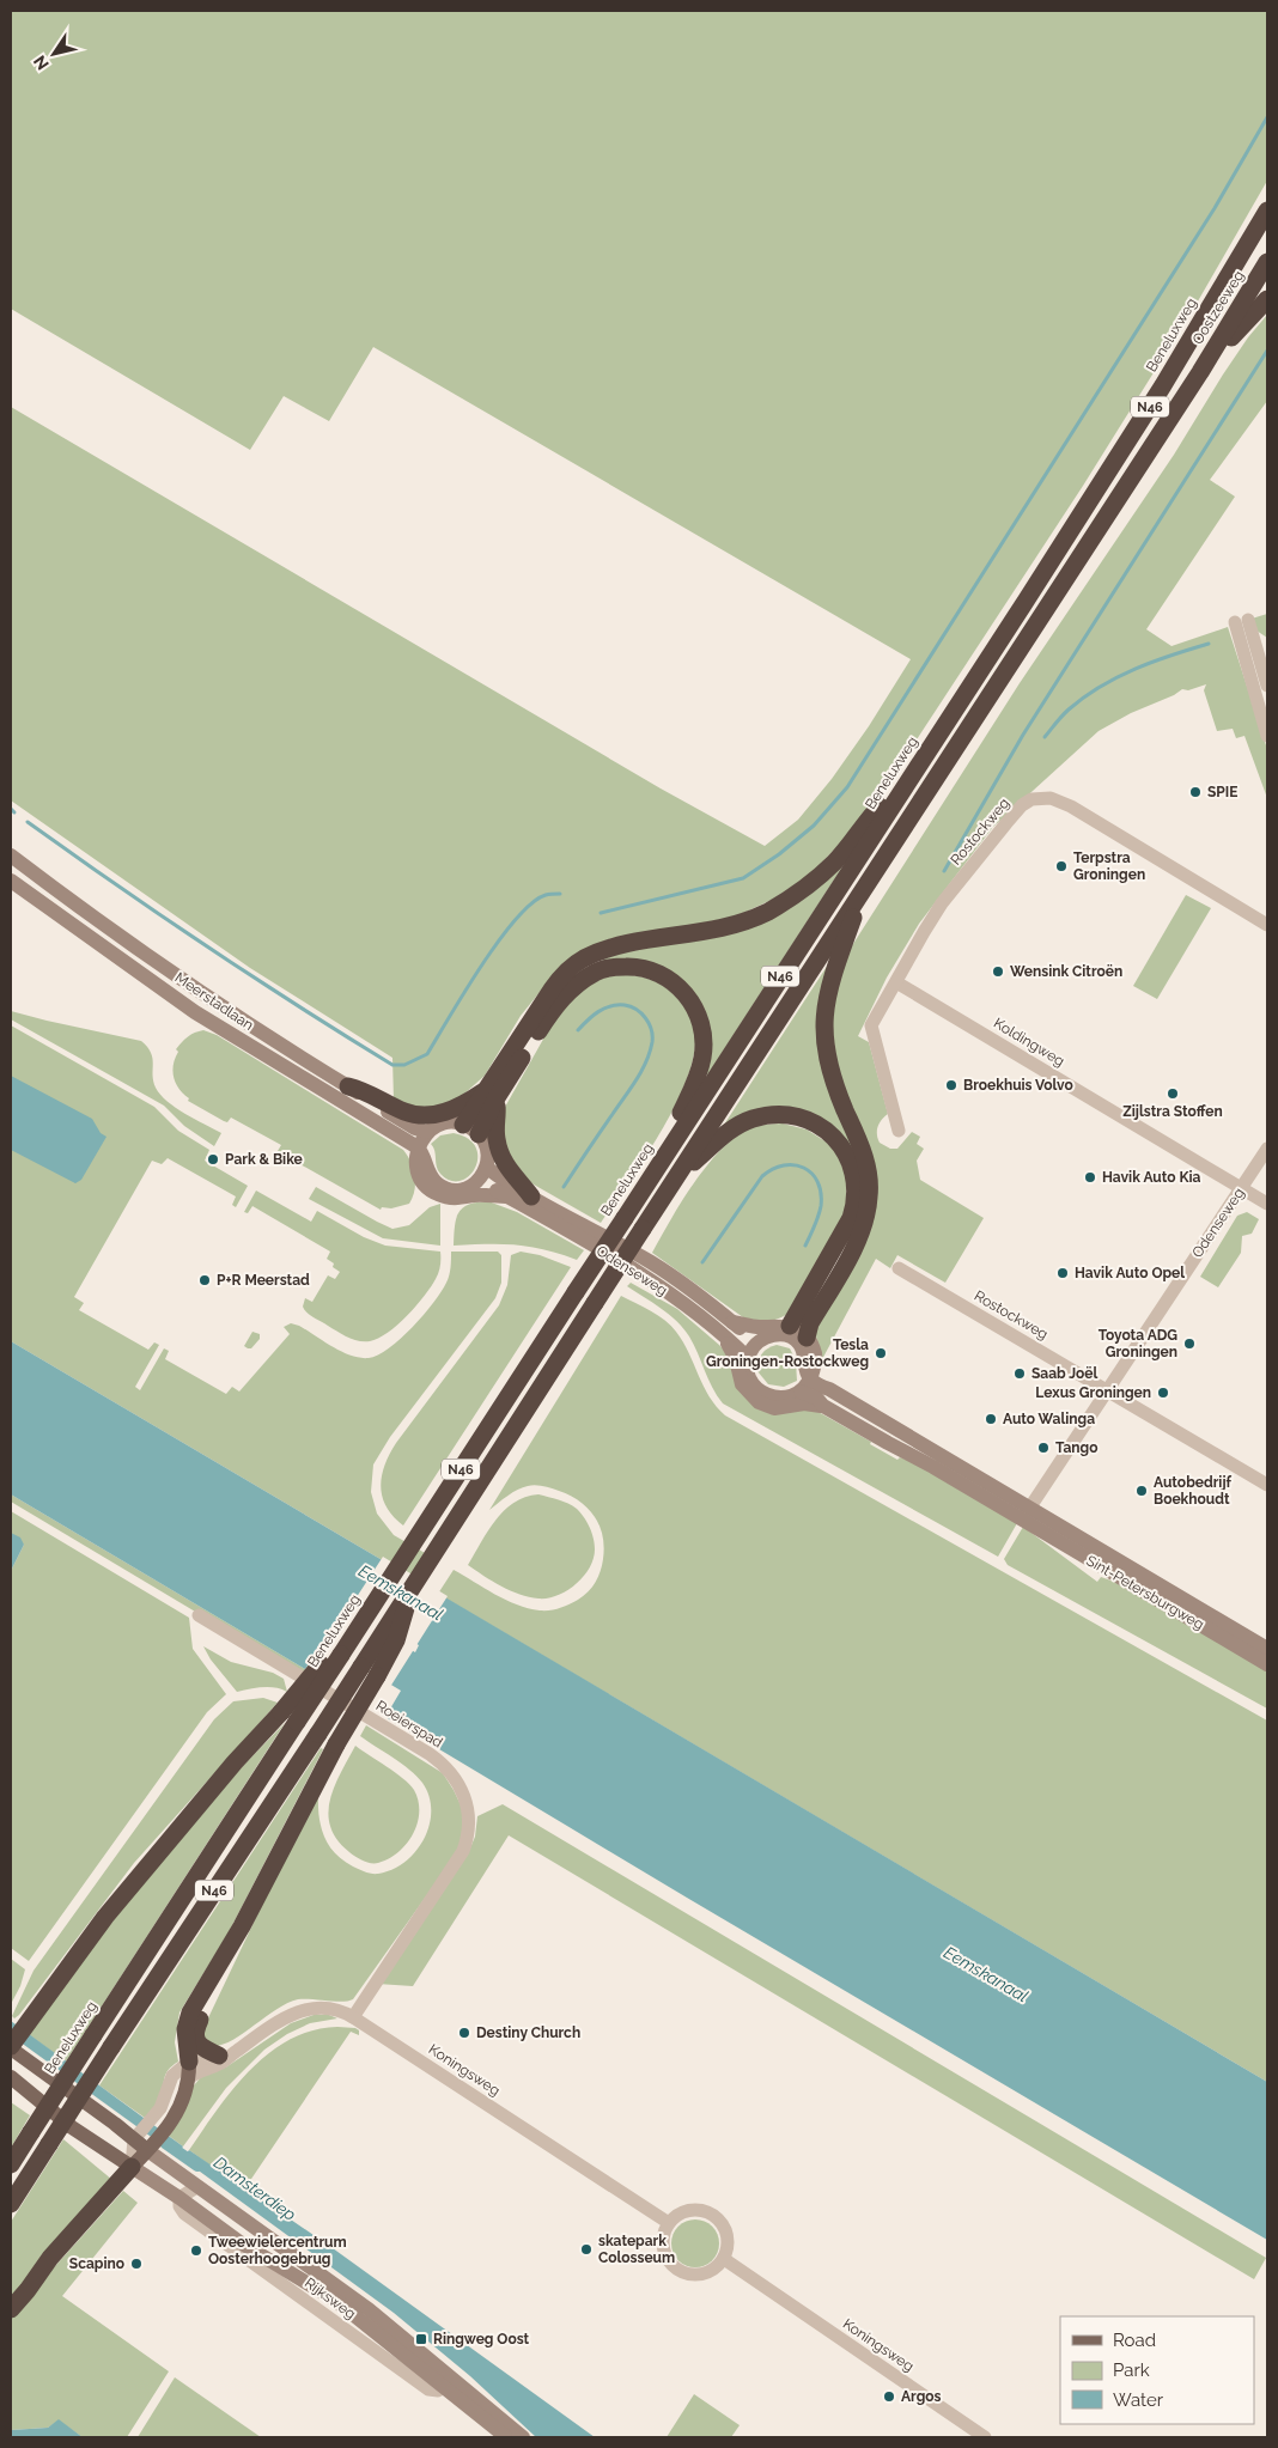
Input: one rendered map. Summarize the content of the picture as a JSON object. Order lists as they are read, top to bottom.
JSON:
{
  "streets": {
    "highway": ["Oostzeeweg", "Beneluxweg", "N46"],
    "main road": [
      "Meerstadlaan",
      "Odenseweg",
      "Sint-Petersburgweg",
      "Rijksweg"
    ],
    "street": [
      "Rostockweg",
      "Koldingweg",
      "Roeierspad",
      "Koningsweg"
    ]
  },
  "crossings": [
    ["Oostzeeweg", "N46"],
    ["Beneluxweg", "N46"],
    ["N46", "Meerstadlaan"],
    ["N46", "Odenseweg"],
    ["N46", "Koningsweg"],
    ["N46", "Rijksweg"],
    ["Rostockweg", "Koldingweg"],
    ["Rostockweg", "Odenseweg"],
    ["Meerstadlaan", "Odenseweg"],
    ["Koldingweg", "Odenseweg"],
    ["Odenseweg", "Sint-Petersburgweg"],
    ["Roeierspad", "Koningsweg"]
  ],
  "water": ["Eemskanaal", "Damsterdiep"],
  "places": {
    "other": [
      "SPIE",
      "Terpstra Groningen",
      "Wensink Citroën",
      "Broekhuis Volvo",
      "Zijlstra Stoffen",
      "Park & Bike",
      "Havik Auto Kia",
      "Havik Auto Opel",
      "P+R Meerstad",
      "Toyota ADG Groningen",
      "Tesla Groningen-Rostockweg",
      "Saab Joël",
      "Lexus Groningen",
      "Auto Walinga",
      "Tango",
      "Autobedrijf Boekhoudt",
      "Destiny Church",
      "skatepark Colosseum",
      "Tweewielercentrum Oosterhoogebrug",
      "Scapino",
      "Argos"
    ],
    "transit": ["Ringweg Oost"]
  },
  "legend": ["Road", "Park", "Water"],
  "north": "bottom left"
}
